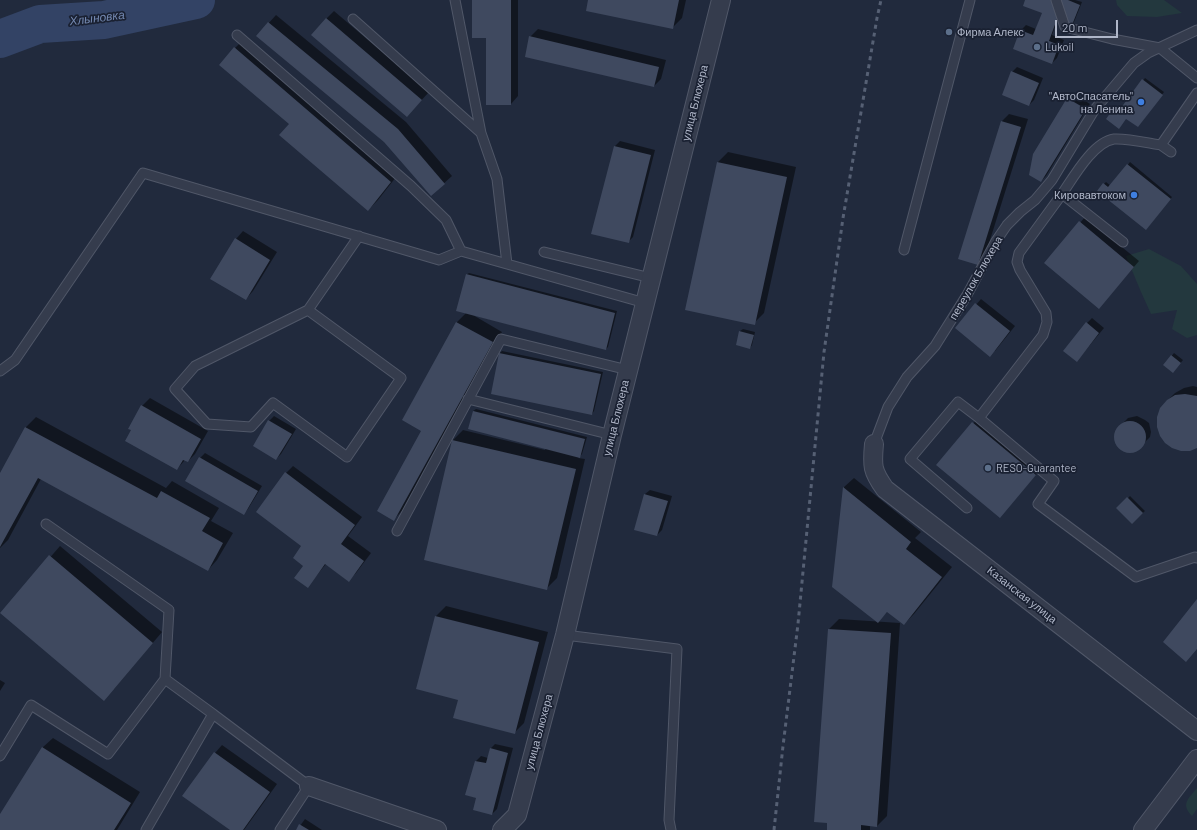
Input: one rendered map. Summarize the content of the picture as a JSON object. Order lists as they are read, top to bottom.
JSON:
{
  "streets": {
    "street": ["улица Блюхера", "Казанская улица"],
    "lane": ["переулок Блюхера"]
  },
  "crossings": [
    ["переулок Блюхера", "Казанская улица"]
  ],
  "water": ["Хлыновка"],
  "places": [
    "Фирма Алекс",
    "Lukoil",
    "\"АвтоСпасатель\" на Ленина",
    "Кировавтоком",
    "RESO-Guarantee"
  ],
  "scale_bar": "20 m"
}
